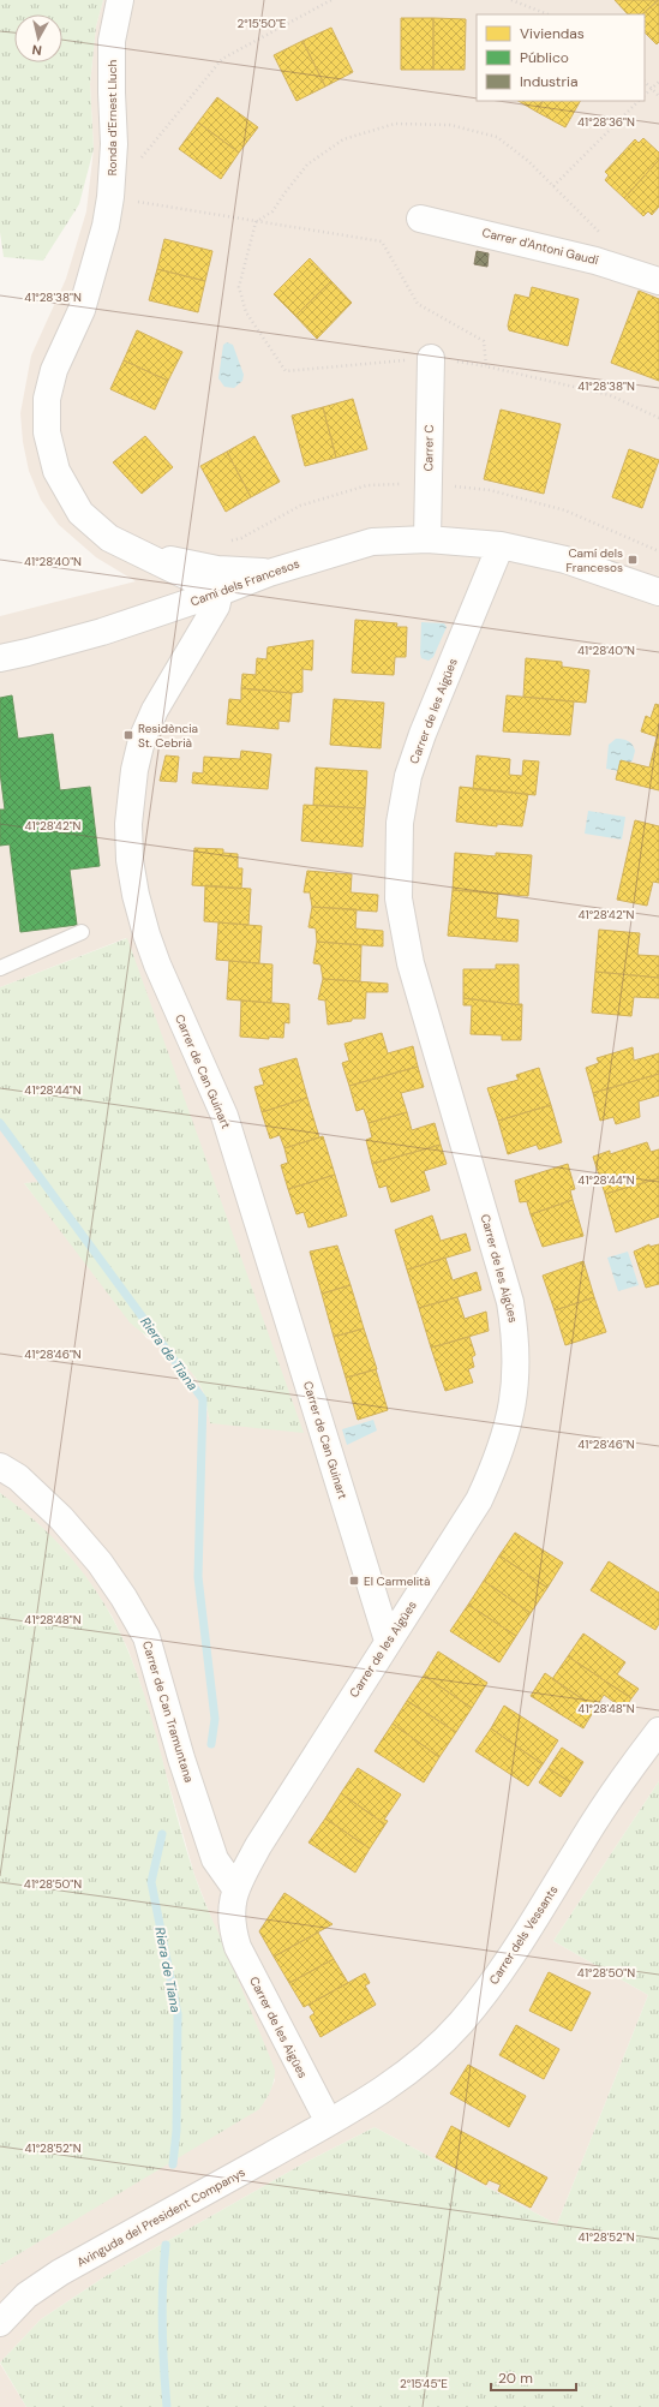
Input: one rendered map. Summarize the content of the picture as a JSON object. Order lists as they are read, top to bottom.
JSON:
{
  "streets": {
    "street": [
      "Ronda d'Ernest Lluch",
      "Carrer d'Antoni Gaudí",
      "Carrer C",
      "Camí dels Francesos",
      "Carrer de les Aigües",
      "Carrer de Can Guinart",
      "Carrer de Can Tramuntana",
      "Carrer dels Vessants",
      "Avinguda del President Companys"
    ]
  },
  "crossings": [
    ["Ronda d'Ernest Lluch", "Camí dels Francesos"],
    ["Ronda d'Ernest Lluch", "Carrer de Can Guinart"],
    ["Carrer C", "Camí dels Francesos"],
    ["Camí dels Francesos", "Carrer de les Aigües"],
    ["Camí dels Francesos", "Carrer de Can Guinart"],
    ["Carrer de les Aigües", "Carrer de Can Guinart"],
    ["Carrer de les Aigües", "Carrer de Can Tramuntana"],
    ["Carrer de les Aigües", "Carrer dels Vessants"],
    ["Carrer de les Aigües", "Avinguda del President Companys"],
    ["Carrer dels Vessants", "Avinguda del President Companys"]
  ],
  "water": ["Riera de Tiana"],
  "places": {
    "transit": ["Camí dels Francesos", "Residència St. Cebrià", "El Carmelità"]
  },
  "legend": ["Viviendas", "Público", "Industria"],
  "scale_bar": "20 m",
  "north": "bottom",
  "coordinates": [
    "2°15'50\"E",
    "41°28'36\"N",
    "41°28'38\"N",
    "41°28'40\"N",
    "41°28'42\"N",
    "41°28'44\"N",
    "41°28'46\"N",
    "41°28'48\"N",
    "41°28'50\"N",
    "41°28'52\"N",
    "2°15'45\"E"
  ]
}
